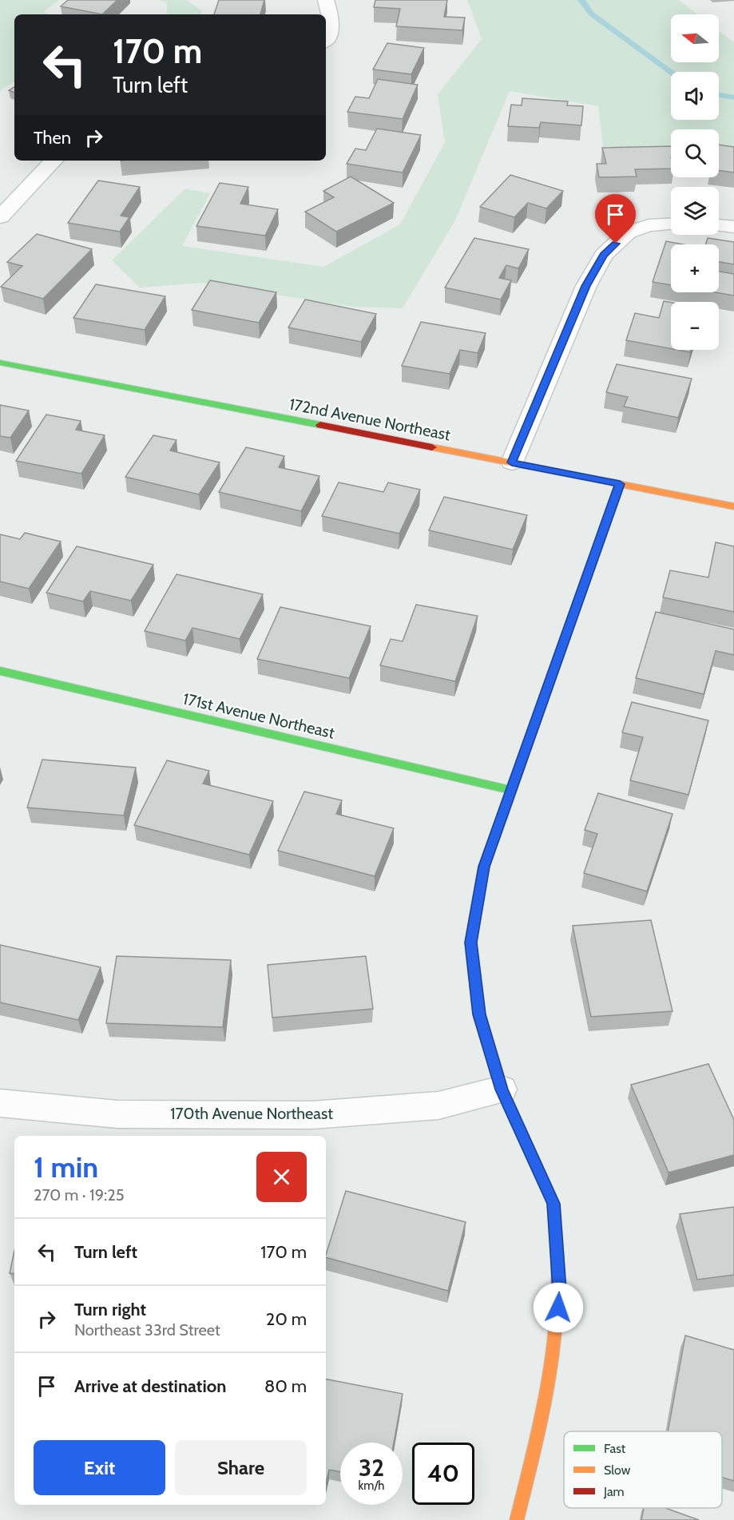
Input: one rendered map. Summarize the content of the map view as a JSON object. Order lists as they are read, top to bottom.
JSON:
{
  "streets": {
    "street": ["172nd Avenue Northeast", "171st Avenue Northeast", "170th Avenue Northeast"]
  },
  "legend": ["Fast", "Slow", "Jam"],
  "north": "left",
  "page": {
    "map_buttons": ["+", "−"],
    "turn": ["170 m", "Turn left"],
    "then": "Then",
    "heading": ["1 min", "270 m · 19:25"],
    "list": [
      {
        "name": "Turn left",
        "value": "170 m"
      },
      {
        "name": "Turn right",
        "note": "Northeast 33rd Street",
        "value": "20 m"
      },
      {
        "name": "Arrive at destination",
        "value": "80 m"
      }
    ],
    "buttons": ["Exit", "Share"],
    "speed": "32 km/h",
    "limit": "40"
  }
}
